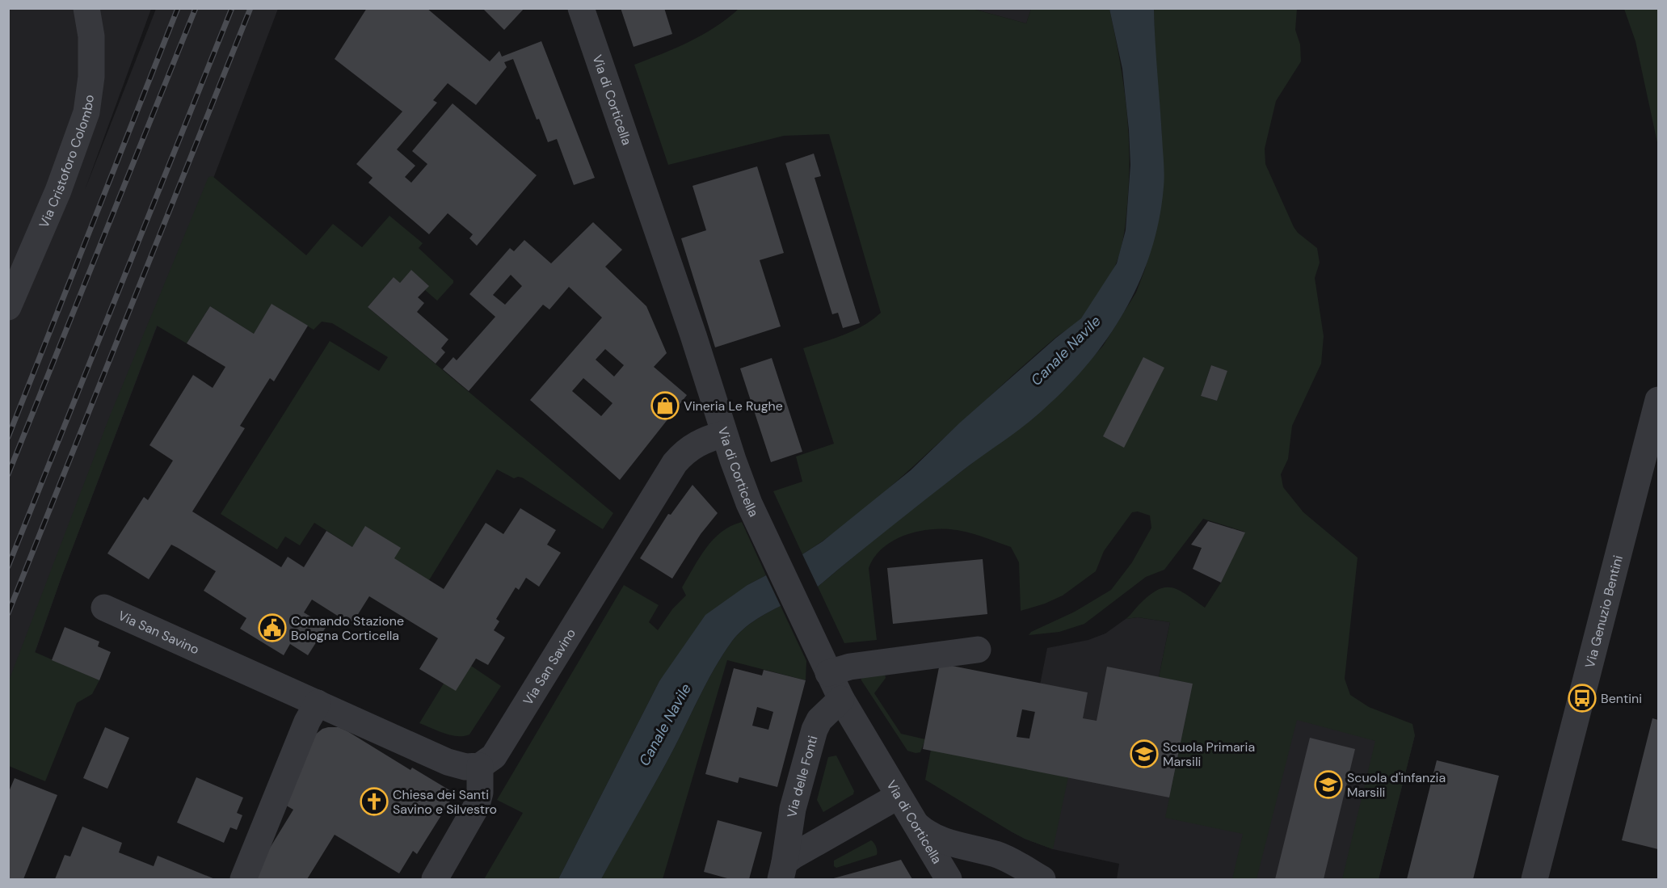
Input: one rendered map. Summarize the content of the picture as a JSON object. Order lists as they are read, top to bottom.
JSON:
{
  "streets": {
    "street": [
      "Via di Corticella",
      "Via Cristoforo Colombo",
      "Via Genuzio Bentini",
      "Via San Savino",
      "Via delle Fonti"
    ]
  },
  "crossings": [
    ["Via di Corticella", "Via San Savino"],
    ["Via di Corticella", "Via delle Fonti"]
  ],
  "water": ["Canale Navile"],
  "places": {
    "shop": ["Vineria Le Rughe"],
    "public building": ["Comando Stazione Bologna Corticella"],
    "bus stop": ["Bentini"],
    "school or university": ["Scuola Primaria Marsili", "Scuola d'infanzia Marsili"],
    "church": ["Chiesa dei Santi Savino e Silvestro"]
  }
}
